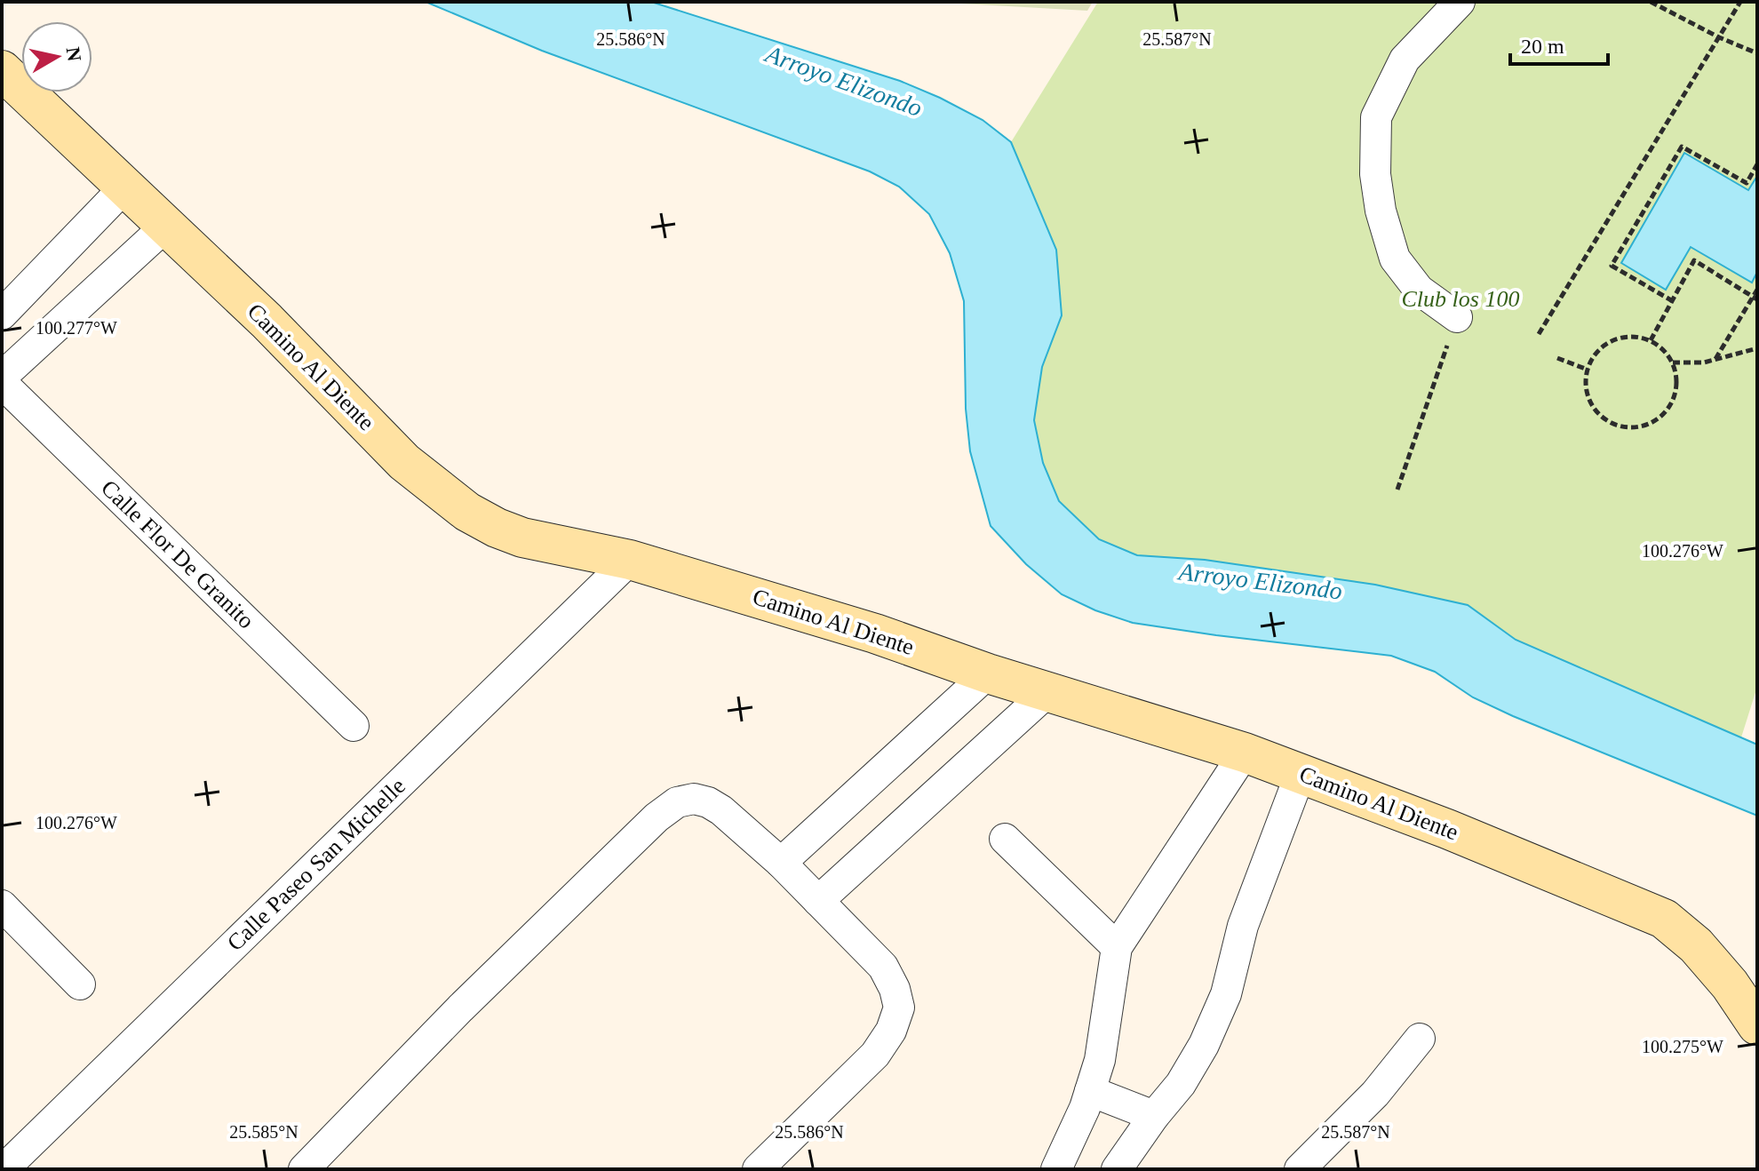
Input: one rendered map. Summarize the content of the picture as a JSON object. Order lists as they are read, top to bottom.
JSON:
{
  "streets": {
    "street": ["Camino Al Diente", "Calle Flor De Granito", "Calle Paseo San Michelle"]
  },
  "crossings": [
    ["Camino Al Diente", "Calle Paseo San Michelle"]
  ],
  "water": ["Arroyo Elizondo"],
  "parks": ["Club los 100"],
  "scale_bar": "20 m",
  "north": "right",
  "coordinates": [
    "25.586°N",
    "25.587°N",
    "100.277°W",
    "100.276°W",
    "100.275°W",
    "25.585°N"
  ]
}
